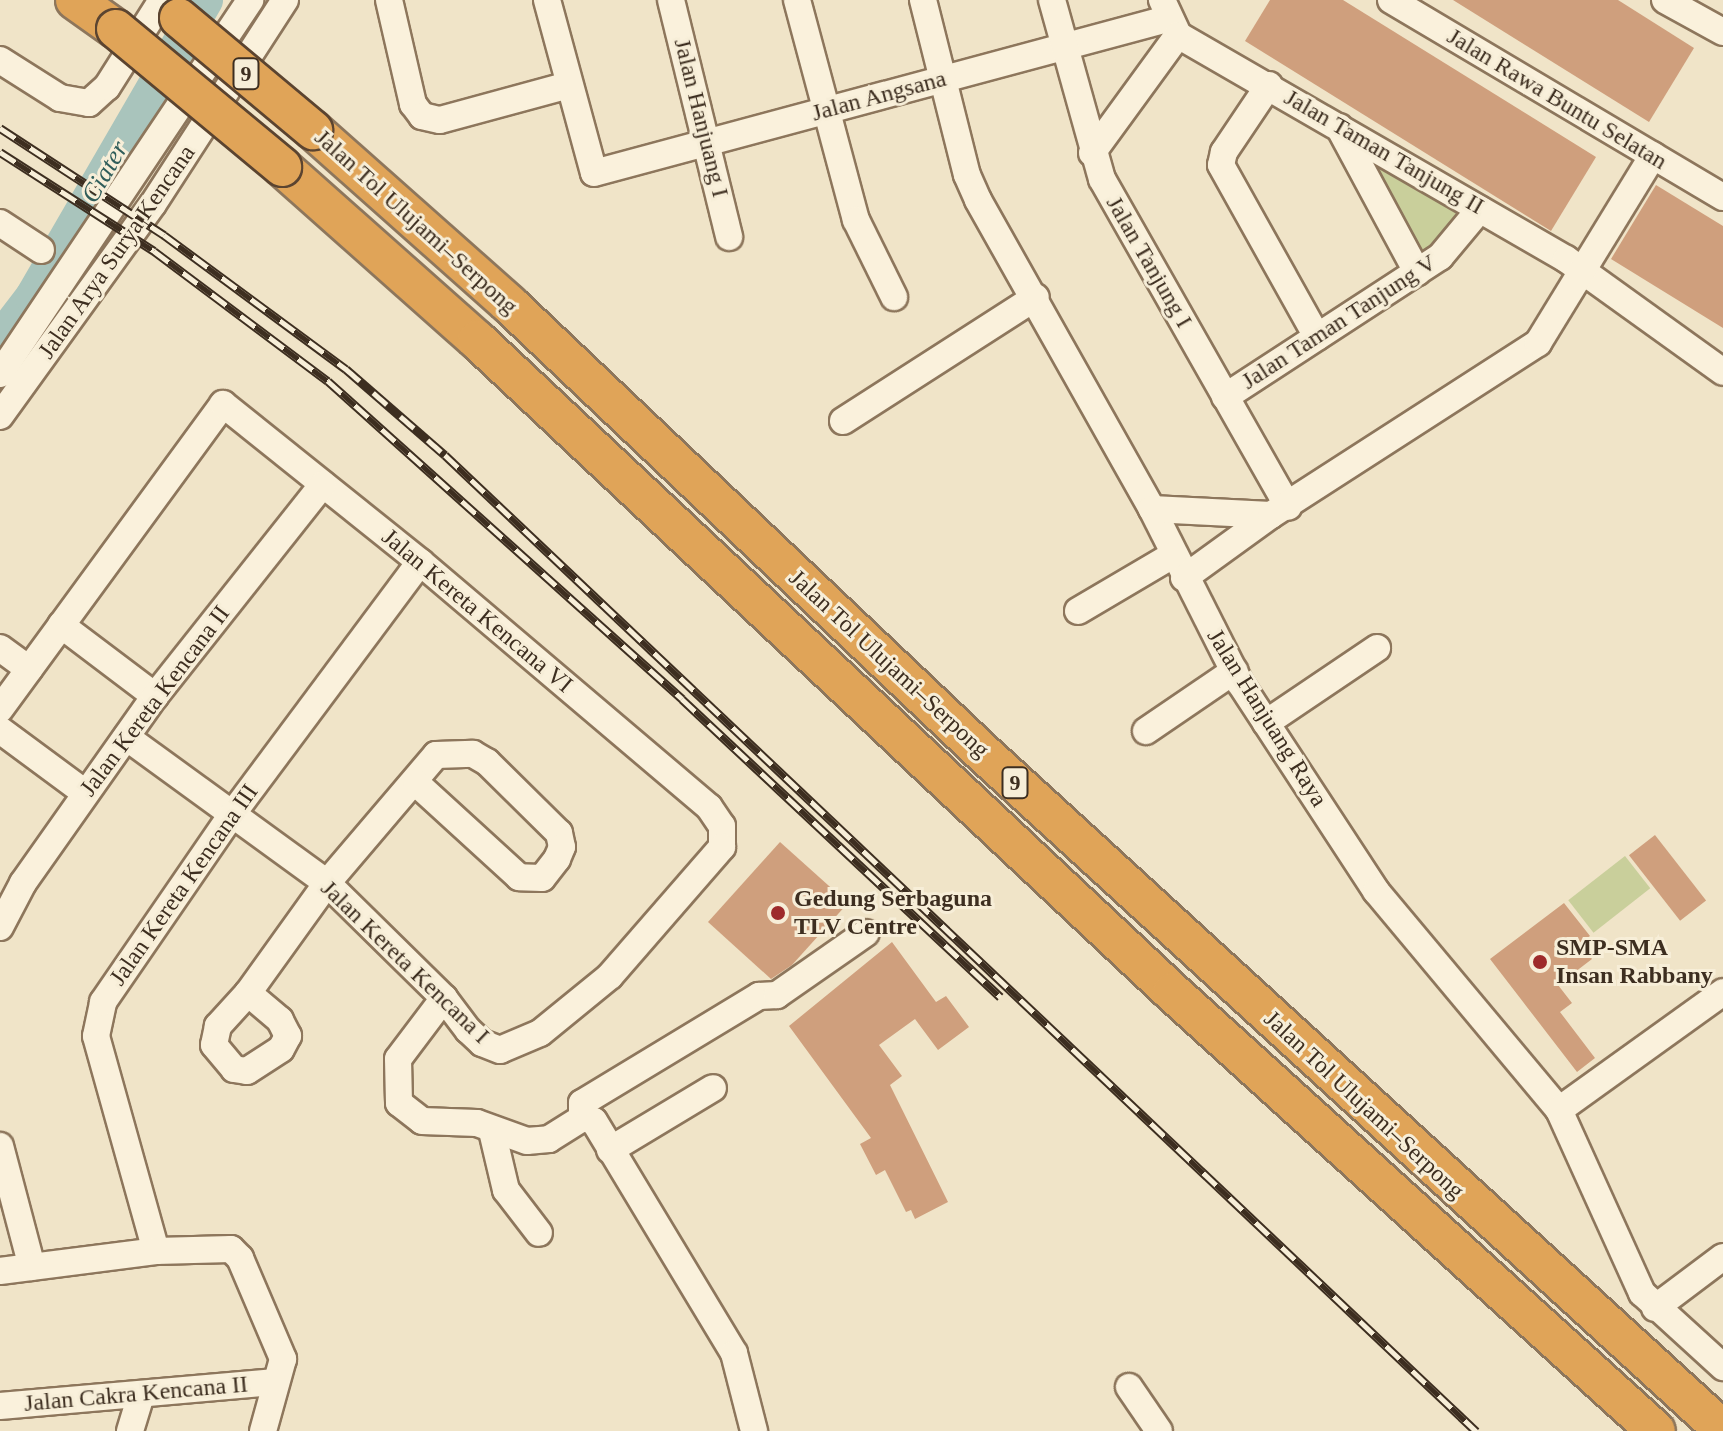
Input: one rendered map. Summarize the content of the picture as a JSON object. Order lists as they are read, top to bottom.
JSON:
{
  "streets": {
    "highway": ["9", "Jalan Tol Ulujami–Serpong"],
    "street": [
      "Jalan Angsana",
      "Jalan Rawa Buntu Selatan",
      "Jalan Hanjuang I",
      "Jalan Taman Tanjung II",
      "Jalan Arya Surya Kencana",
      "Jalan Tanjung I",
      "Jalan Taman Tanjung V",
      "Jalan Kereta Kencana VI",
      "Jalan Kereta Kencana II",
      "Jalan Hanjuang Raya",
      "Jalan Kereta Kencana III",
      "Jalan Kereta Kencana I",
      "Jalan Cakra Kencana II"
    ]
  },
  "crossings": [
    ["Jalan Angsana", "Jalan Hanjuang I"],
    ["Jalan Angsana", "Jalan Taman Tanjung II"],
    ["Jalan Angsana", "Jalan Tanjung I"],
    ["Jalan Angsana", "Jalan Hanjuang Raya"],
    ["Jalan Taman Tanjung II", "Jalan Taman Tanjung V"],
    ["Jalan Tanjung I", "Jalan Taman Tanjung V"],
    ["Jalan Kereta Kencana VI", "Jalan Kereta Kencana II"],
    ["Jalan Kereta Kencana VI", "Jalan Kereta Kencana III"],
    ["Jalan Kereta Kencana VI", "Jalan Kereta Kencana I"],
    ["Jalan Kereta Kencana II", "Jalan Kereta Kencana I"],
    ["Jalan Kereta Kencana III", "Jalan Kereta Kencana I"]
  ],
  "water": ["Ciater"],
  "places": ["Gedung Serbaguna TLV Centre", "SMP-SMA Insan Rabbany"]
}
